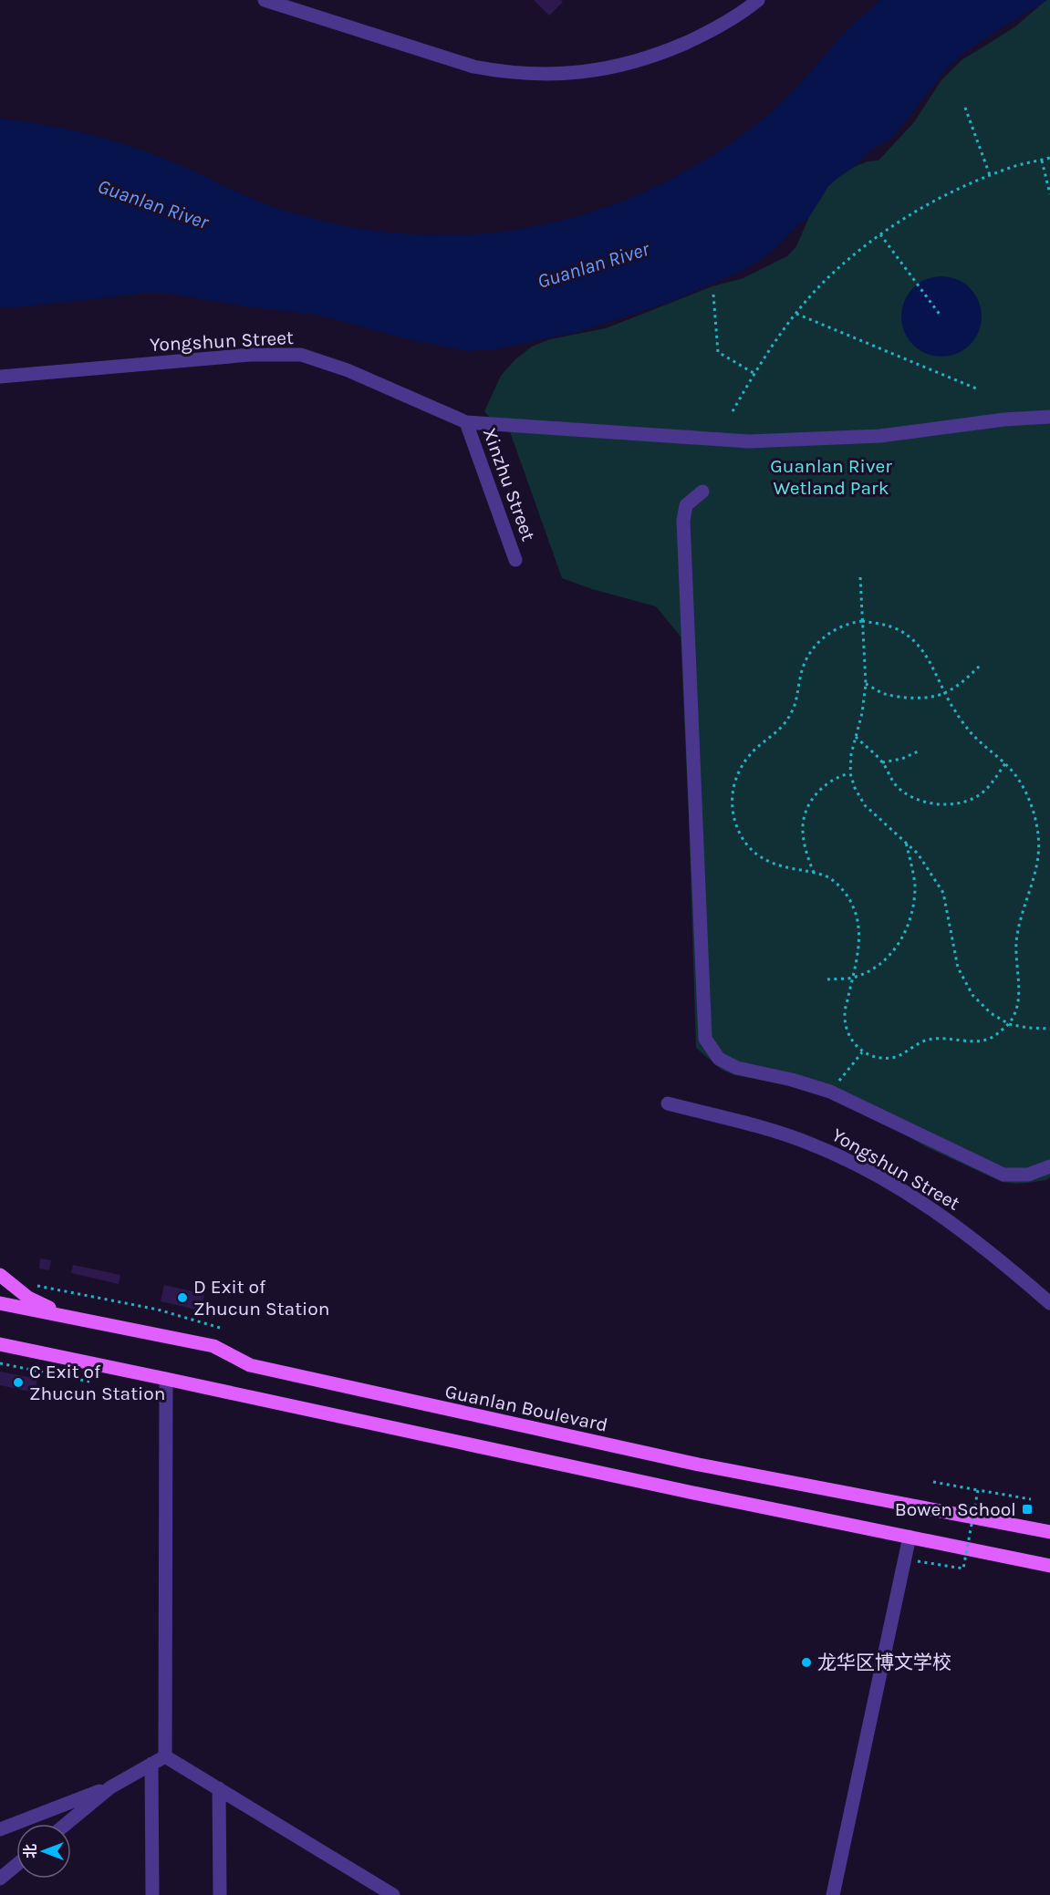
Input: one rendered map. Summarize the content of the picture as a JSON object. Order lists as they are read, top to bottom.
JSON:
{
  "streets": {
    "main road": ["Guanlan Boulevard"],
    "street": ["Yongshun Street", "Xinzhu Street"]
  },
  "crossings": [
    ["Yongshun Street", "Xinzhu Street"]
  ],
  "water": ["Guanlan River"],
  "parks": ["Guanlan River Wetland Park"],
  "places": {
    "other": ["D Exit of Zhucun Station", "C Exit of Zhucun Station", "龙华区博文学校"],
    "transit": ["Bowen School"]
  },
  "north": "left"
}
